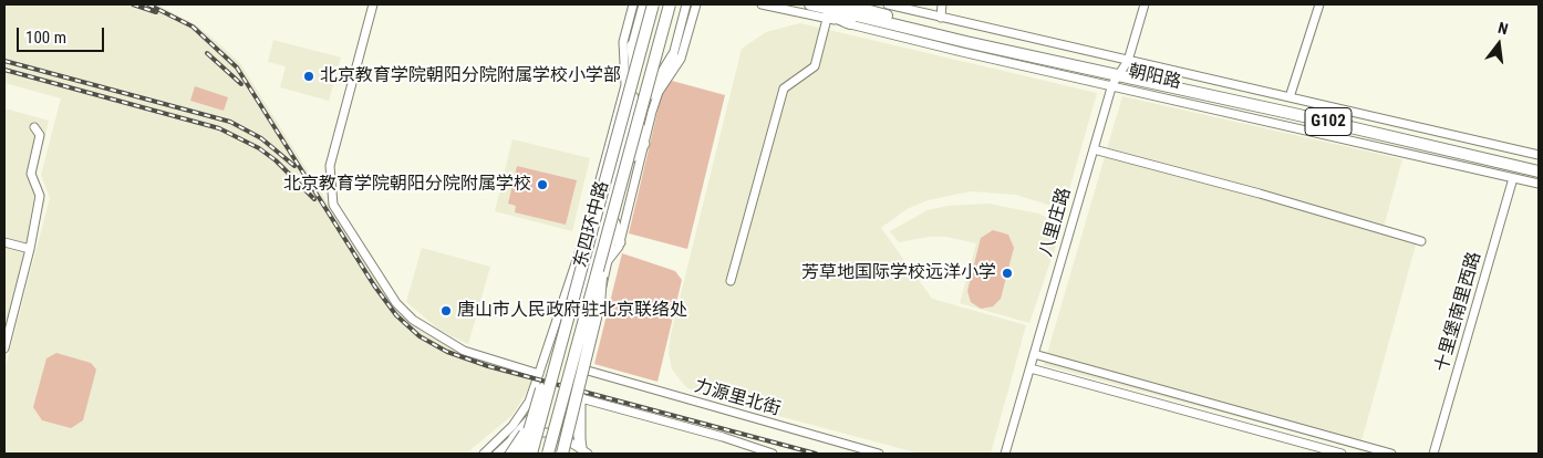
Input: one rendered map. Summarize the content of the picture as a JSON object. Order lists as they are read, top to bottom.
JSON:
{
  "streets": {
    "highway": ["朝阳路", "G102", "东四环中路"],
    "street": ["八里庄路", "十里堡南里西路", "力源里北街"]
  },
  "crossings": [
    ["朝阳路", "八里庄路"],
    ["朝阳路", "十里堡南里西路"],
    ["东四环中路", "力源里北街"]
  ],
  "places": [
    "北京教育学院朝阳分院附属学校小学部",
    "北京教育学院朝阳分院附属学校",
    "芳草地国际学校远洋小学",
    "唐山市人民政府驻北京联络处"
  ],
  "scale_bar": "100 m",
  "north": "top"
}
